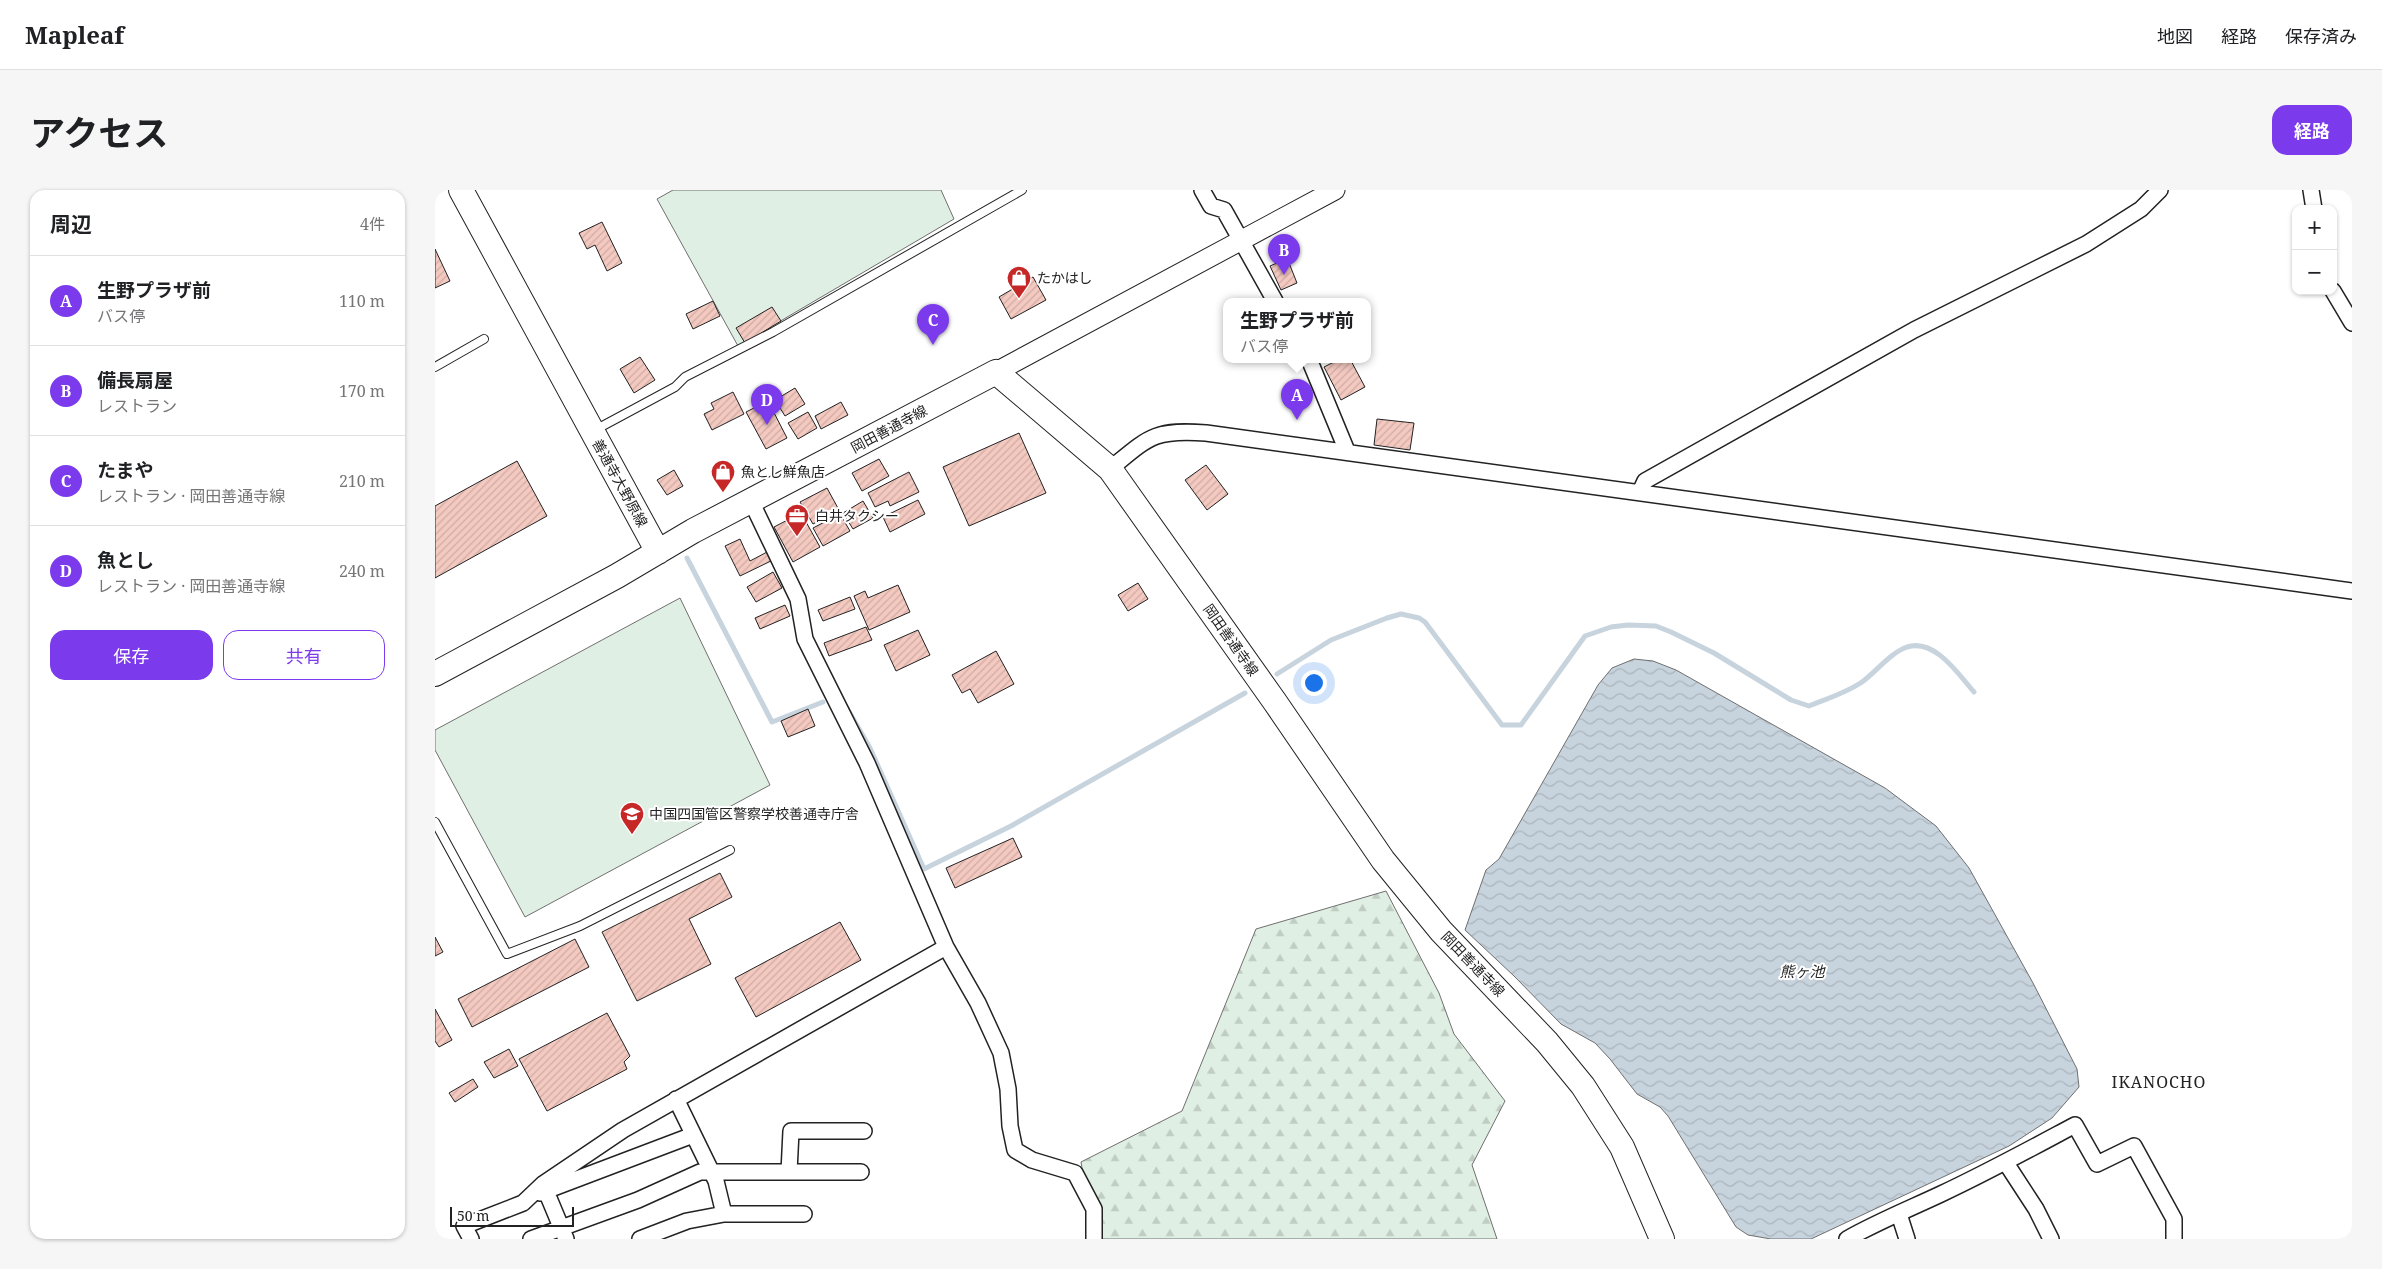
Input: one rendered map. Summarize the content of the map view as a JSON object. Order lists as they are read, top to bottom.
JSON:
{
  "streets": {
    "main road": ["岡田善通寺線", "善通寺大野原線"]
  },
  "crossings": [
    ["岡田善通寺線", "善通寺大野原線"]
  ],
  "districts": ["IKANOCHO"],
  "water": ["熊ヶ池"],
  "places": {
    "shop": ["たかはし", "魚とし鮮魚店"],
    "office": ["白井タクシー"],
    "school or university": ["中国四国管区警察学校善通寺庁舎"]
  },
  "scale_bar": "50 m",
  "page": {
    "header": "Mapleaf",
    "nav": ["地図", "経路", "保存済み"],
    "title": "アクセス",
    "buttons": [
      "経路",
      ["保存", "共有"]
    ],
    "heading": ["周辺", "4件"],
    "map_buttons": ["+", "−"],
    "pins": [
      "B",
      "C",
      "A",
      "D"
    ],
    "list": [
      {
        "mark": "A",
        "name": "生野プラザ前",
        "note": "バス停",
        "value": "110 m"
      },
      {
        "mark": "B",
        "name": "備長扇屋",
        "note": "レストラン",
        "value": "170 m"
      },
      {
        "mark": "C",
        "name": "たまや",
        "note": "レストラン · 岡田善通寺線",
        "value": "210 m"
      },
      {
        "mark": "D",
        "name": "魚とし",
        "note": "レストラン · 岡田善通寺線",
        "value": "240 m"
      }
    ],
    "popup": ["生野プラザ前", "バス停"],
    "scale": "50 m"
  }
}
